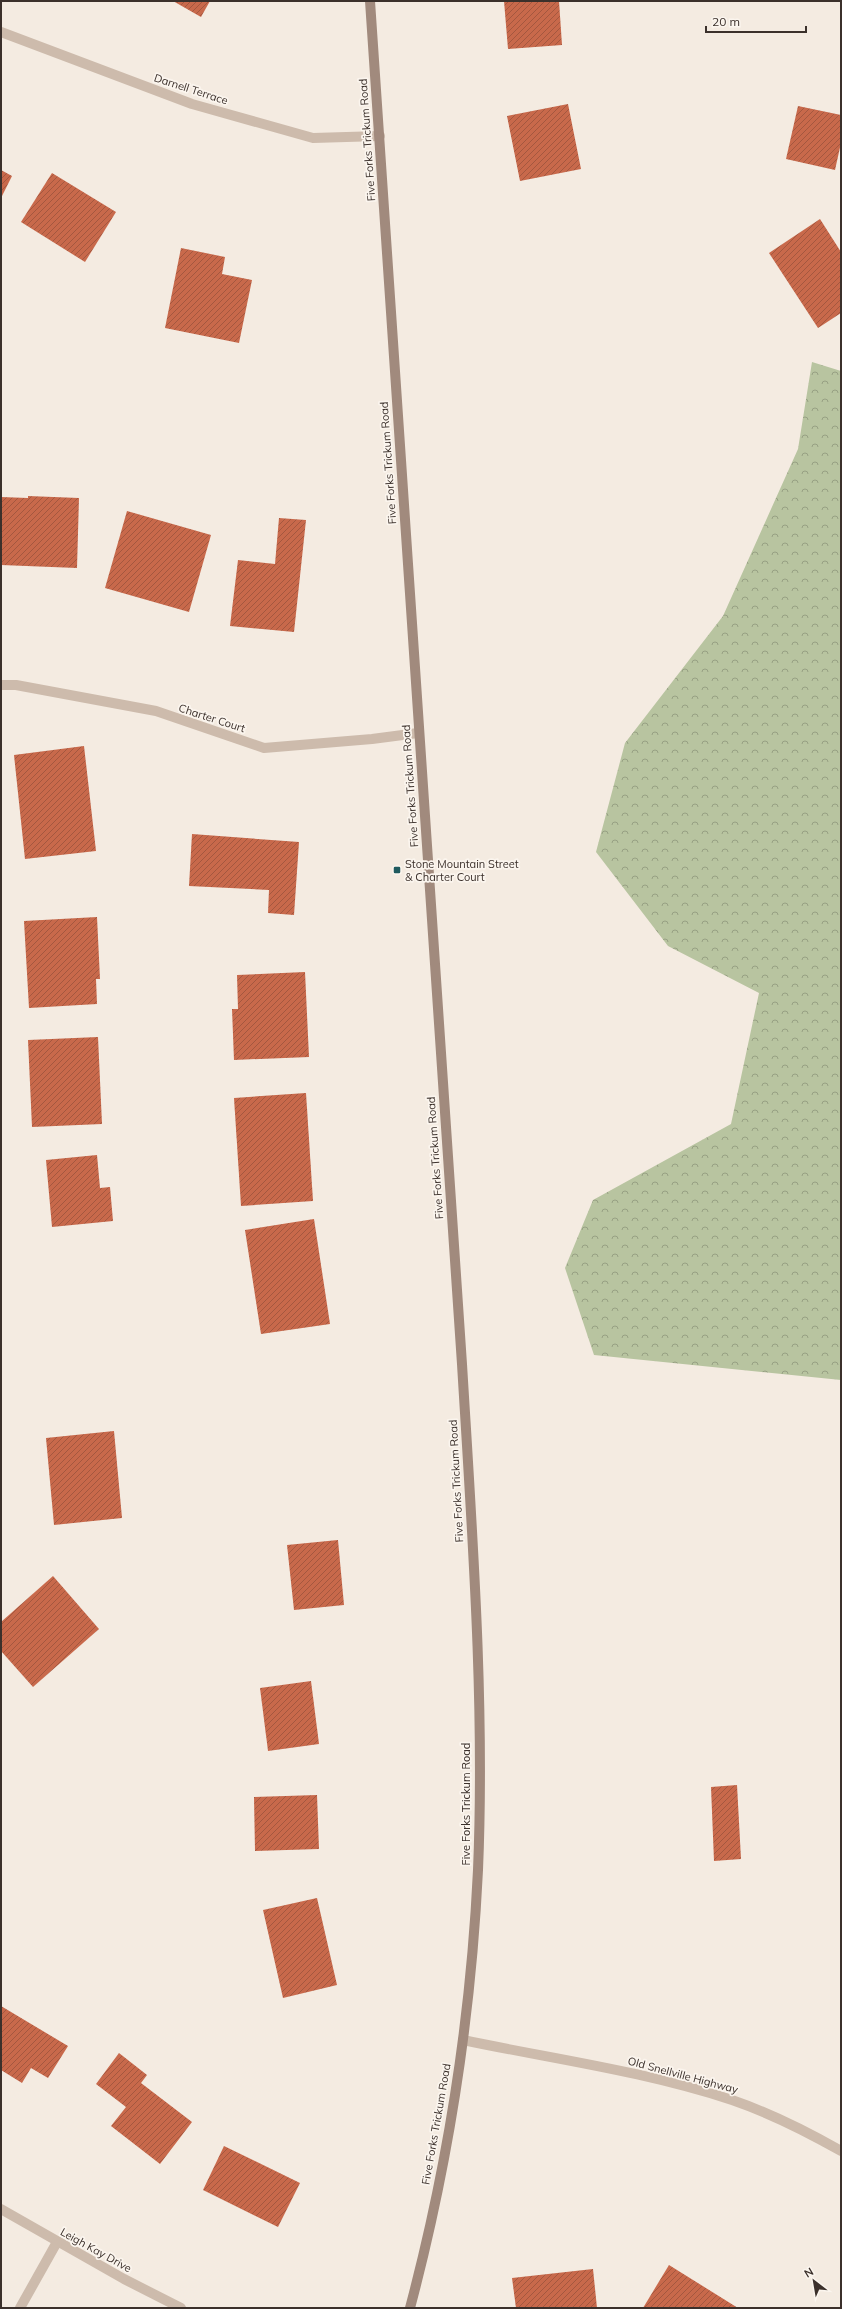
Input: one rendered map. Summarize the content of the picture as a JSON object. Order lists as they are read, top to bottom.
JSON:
{
  "streets": {
    "main road": ["Five Forks Trickum Road"],
    "street": [
      "Darnell Terrace",
      "Charter Court",
      "Old Snellville Highway",
      "Leigh Kay Drive"
    ]
  },
  "crossings": [
    ["Darnell Terrace", "Five Forks Trickum Road"],
    ["Five Forks Trickum Road", "Charter Court"],
    ["Five Forks Trickum Road", "Old Snellville Highway"]
  ],
  "places": {
    "transit": ["Stone Mountain Street & Charter Court"]
  },
  "scale_bar": "20 m",
  "north": "top left"
}
